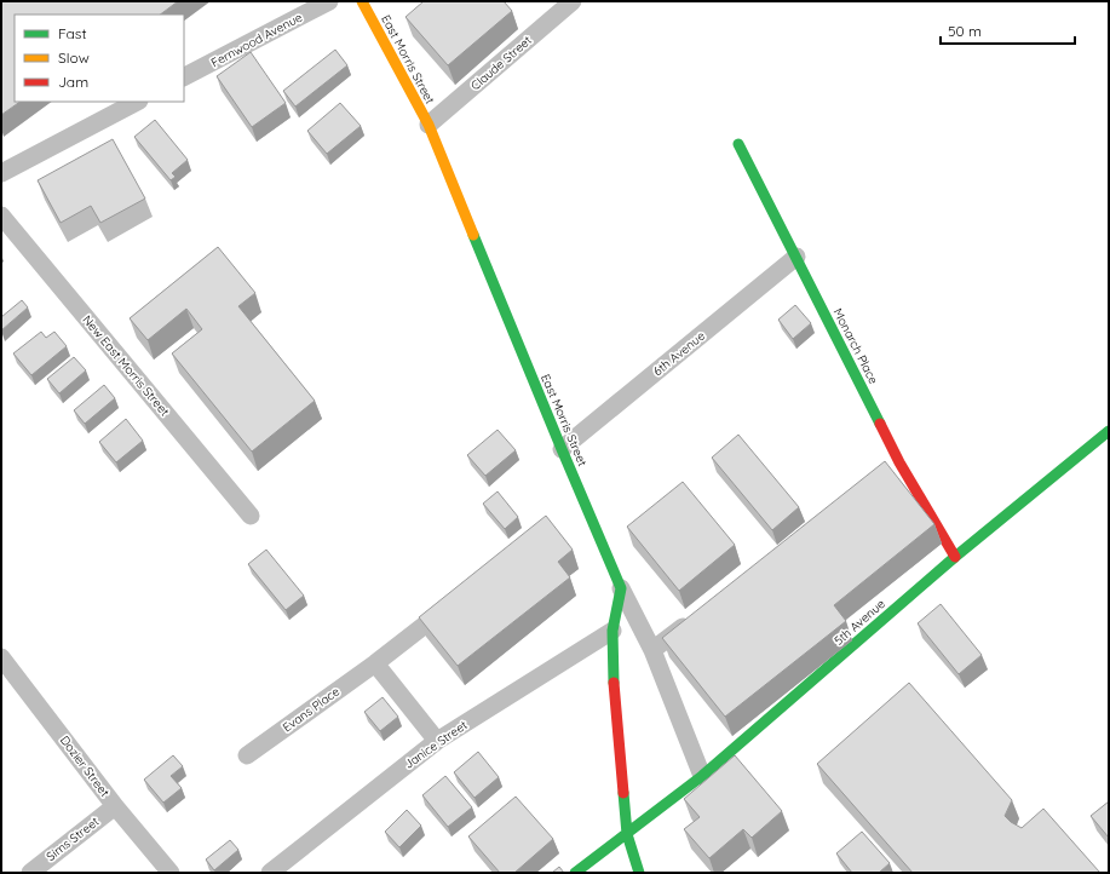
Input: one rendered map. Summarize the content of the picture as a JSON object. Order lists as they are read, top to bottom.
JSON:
{
  "streets": {
    "street": [
      "Fernwood Avenue",
      "East Morris Street",
      "Claude Street",
      "Monarch Place",
      "6th Avenue",
      "New East Morris Street",
      "5th Avenue",
      "Evans Place",
      "Janice Street",
      "Dozier Street",
      "Sims Street"
    ]
  },
  "crossings": [
    ["East Morris Street", "Claude Street"],
    ["East Morris Street", "6th Avenue"],
    ["Monarch Place", "6th Avenue"],
    ["Monarch Place", "5th Avenue"],
    ["Dozier Street", "Sims Street"]
  ],
  "legend": ["Fast", "Slow", "Jam"],
  "scale_bar": "50 m"
}
